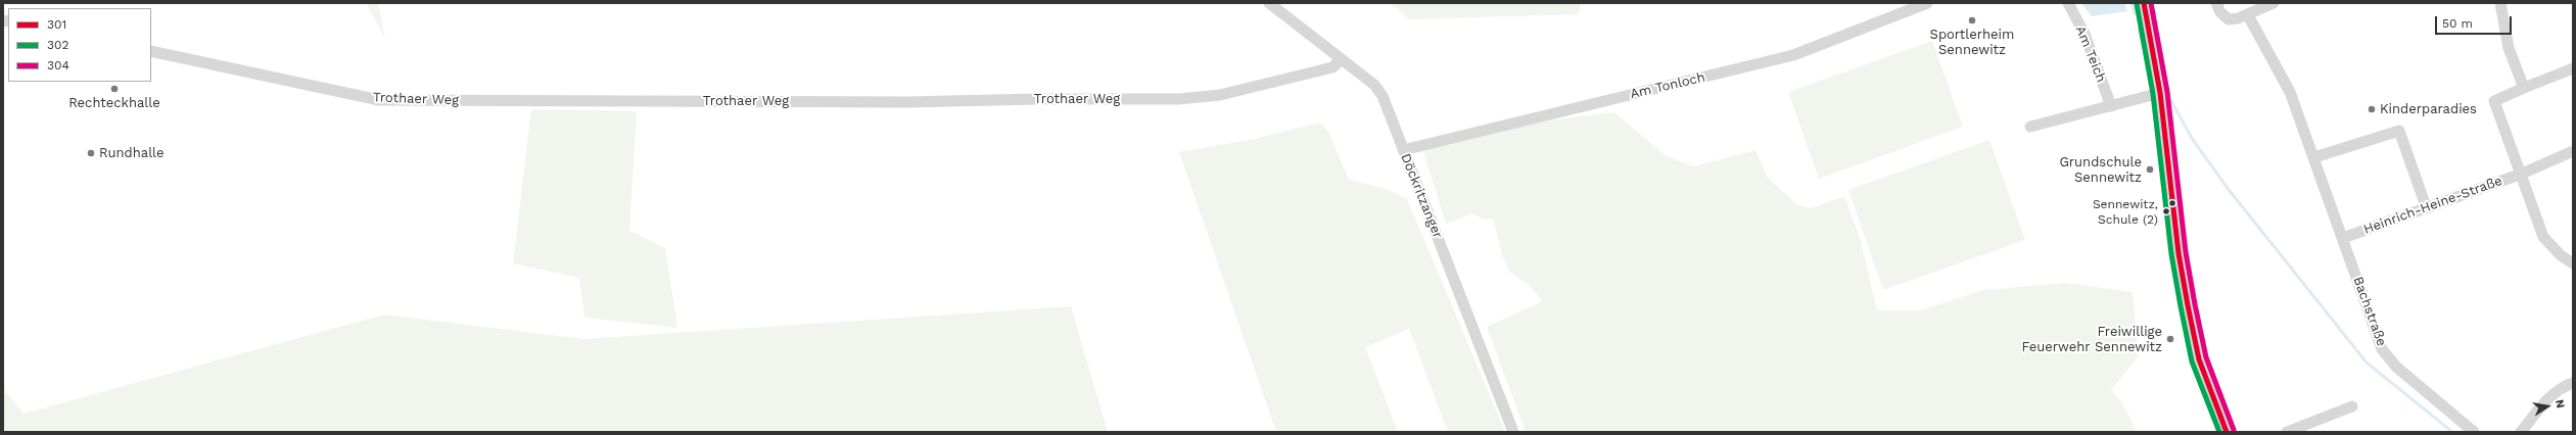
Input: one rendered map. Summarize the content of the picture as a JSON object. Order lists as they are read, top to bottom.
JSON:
{
  "streets": {
    "street": [
      "Am Teich",
      "Am Tonloch",
      "Trothaer Weg",
      "Döckritzanger",
      "Heinrich-Heine-Straße",
      "Bachstraße"
    ]
  },
  "crossings": [
    ["Am Tonloch", "Döckritzanger"],
    ["Trothaer Weg", "Döckritzanger"],
    ["Heinrich-Heine-Straße", "Bachstraße"]
  ],
  "places": [
    "Sportlerheim Sennewitz",
    "Rechteckhalle",
    "Kinderparadies",
    "Rundhalle",
    "Grundschule Sennewitz",
    "Sennewitz, Schule (2)",
    "Freiwillige Feuerwehr Sennewitz"
  ],
  "lines": ["transit line 301", "transit line 304", "transit line 302"],
  "legend": ["301", "302", "304"],
  "scale_bar": "50 m",
  "north": "right"
}
